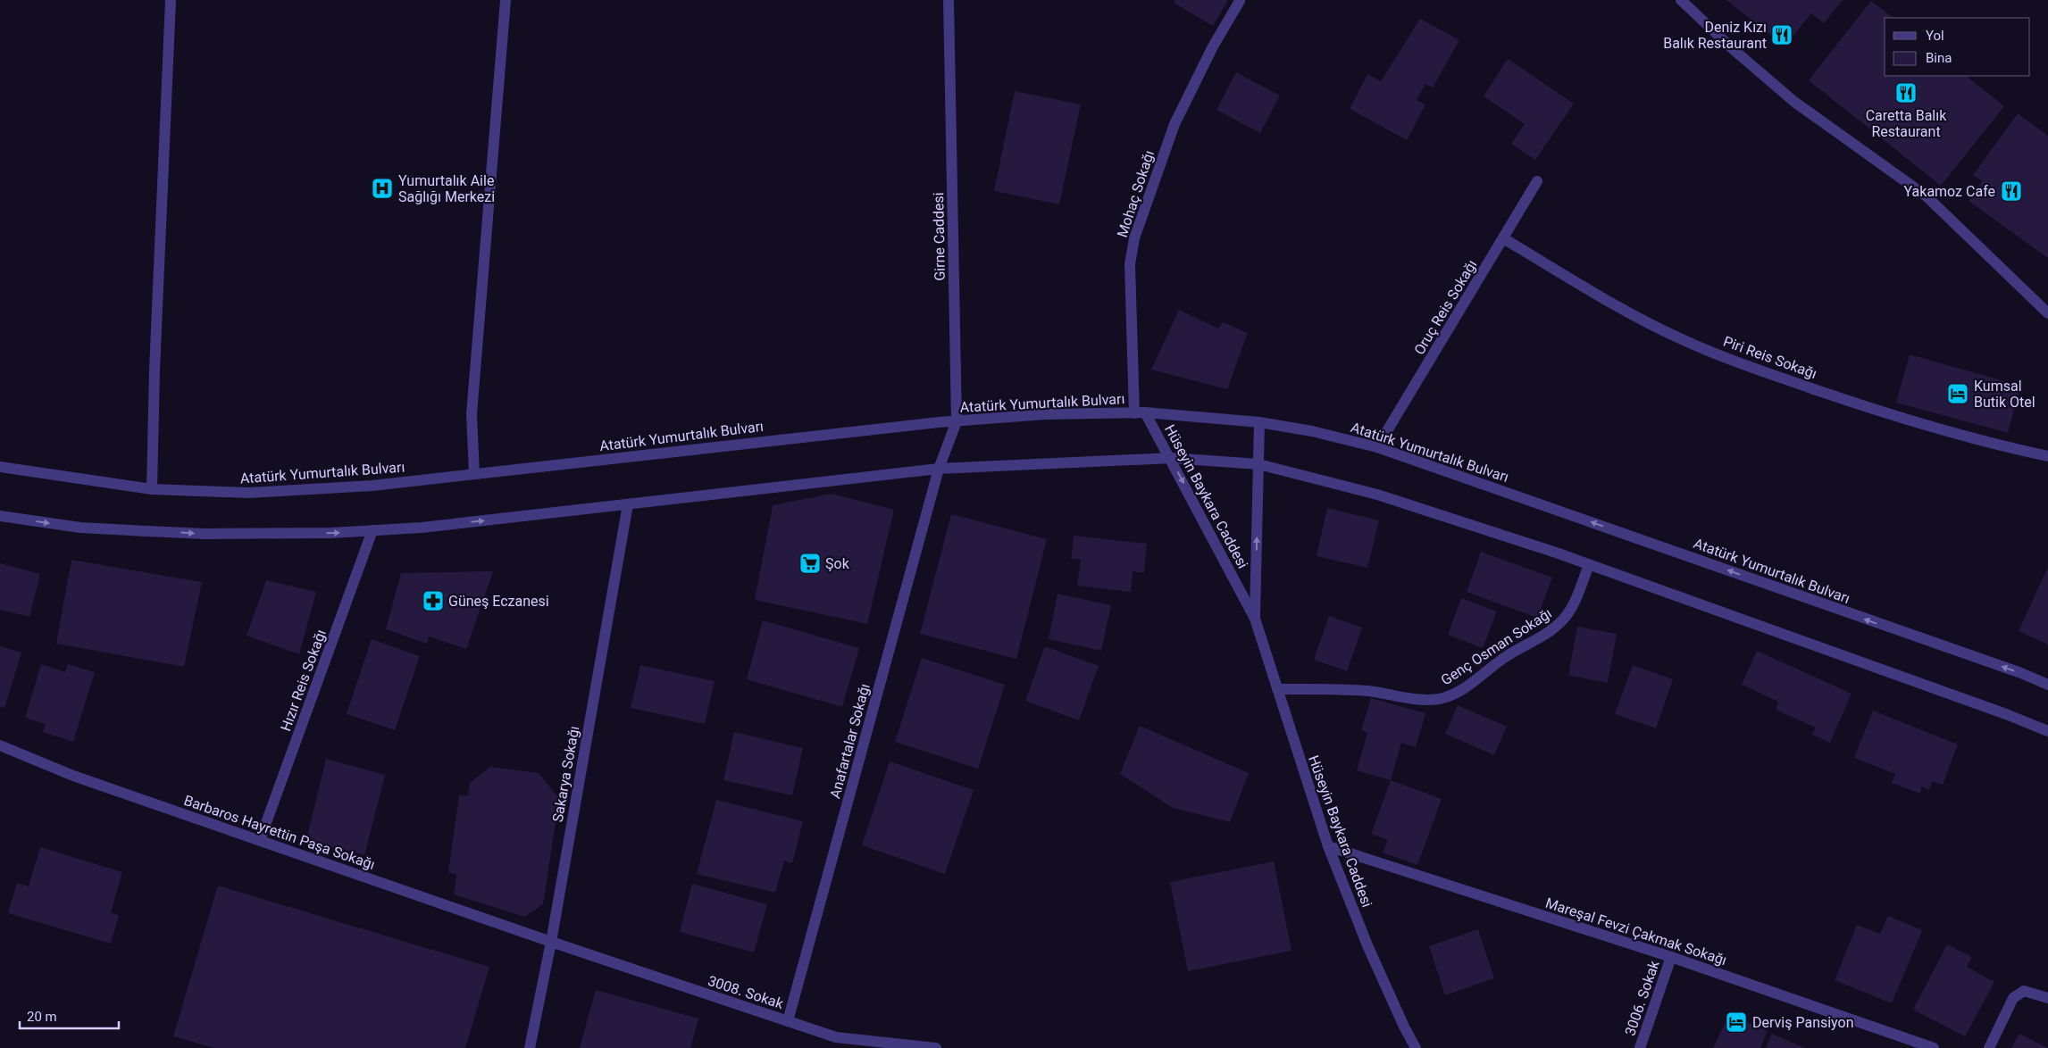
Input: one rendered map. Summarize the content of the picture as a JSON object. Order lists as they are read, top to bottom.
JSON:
{
  "streets": {
    "street": [
      "Mohaç Sokağı",
      "Girne Caddesi",
      "Oruç Reis Sokağı",
      "Piri Reis Sokağı",
      "Atatürk Yumurtalık Bulvarı",
      "Hüseyin Baykara Caddesi",
      "Genç Osman Sokağı",
      "Hızır Reis Sokağı",
      "Anafartalar Sokağı",
      "Sakarya Sokağı",
      "Barbaros Hayrettin Paşa Sokağı",
      "Mareşal Fevzi Çakmak Sokağı",
      "3008. Sokak",
      "3006. Sokak"
    ]
  },
  "crossings": [
    ["Mohaç Sokağı", "Atatürk Yumurtalık Bulvarı"],
    ["Mohaç Sokağı", "Hüseyin Baykara Caddesi"],
    ["Girne Caddesi", "Atatürk Yumurtalık Bulvarı"],
    ["Girne Caddesi", "Anafartalar Sokağı"],
    ["Oruç Reis Sokağı", "Piri Reis Sokağı"],
    ["Oruç Reis Sokağı", "Atatürk Yumurtalık Bulvarı"],
    ["Atatürk Yumurtalık Bulvarı", "Hüseyin Baykara Caddesi"],
    ["Hüseyin Baykara Caddesi", "Genç Osman Sokağı"],
    ["Hüseyin Baykara Caddesi", "Mareşal Fevzi Çakmak Sokağı"],
    ["Hızır Reis Sokağı", "Barbaros Hayrettin Paşa Sokağı"],
    ["Anafartalar Sokağı", "3008. Sokak"],
    ["Sakarya Sokağı", "Barbaros Hayrettin Paşa Sokağı"],
    ["Sakarya Sokağı", "3008. Sokak"],
    ["Barbaros Hayrettin Paşa Sokağı", "3008. Sokak"],
    ["Mareşal Fevzi Çakmak Sokağı", "3006. Sokak"]
  ],
  "places": {
    "restaurant": ["Deniz Kızı Balık Restaurant", "Caretta Balık Restaurant", "Yakamoz Cafe"],
    "hospital": ["Yumurtalık Aile Sağlığı Merkezi"],
    "hotel": ["Kumsal Butik Otel", "Derviş Pansiyon"],
    "supermarket": ["Şok"],
    "pharmacy": ["Güneş Eczanesi"]
  },
  "legend": ["Yol", "Bina"],
  "scale_bar": "20 m"
}
